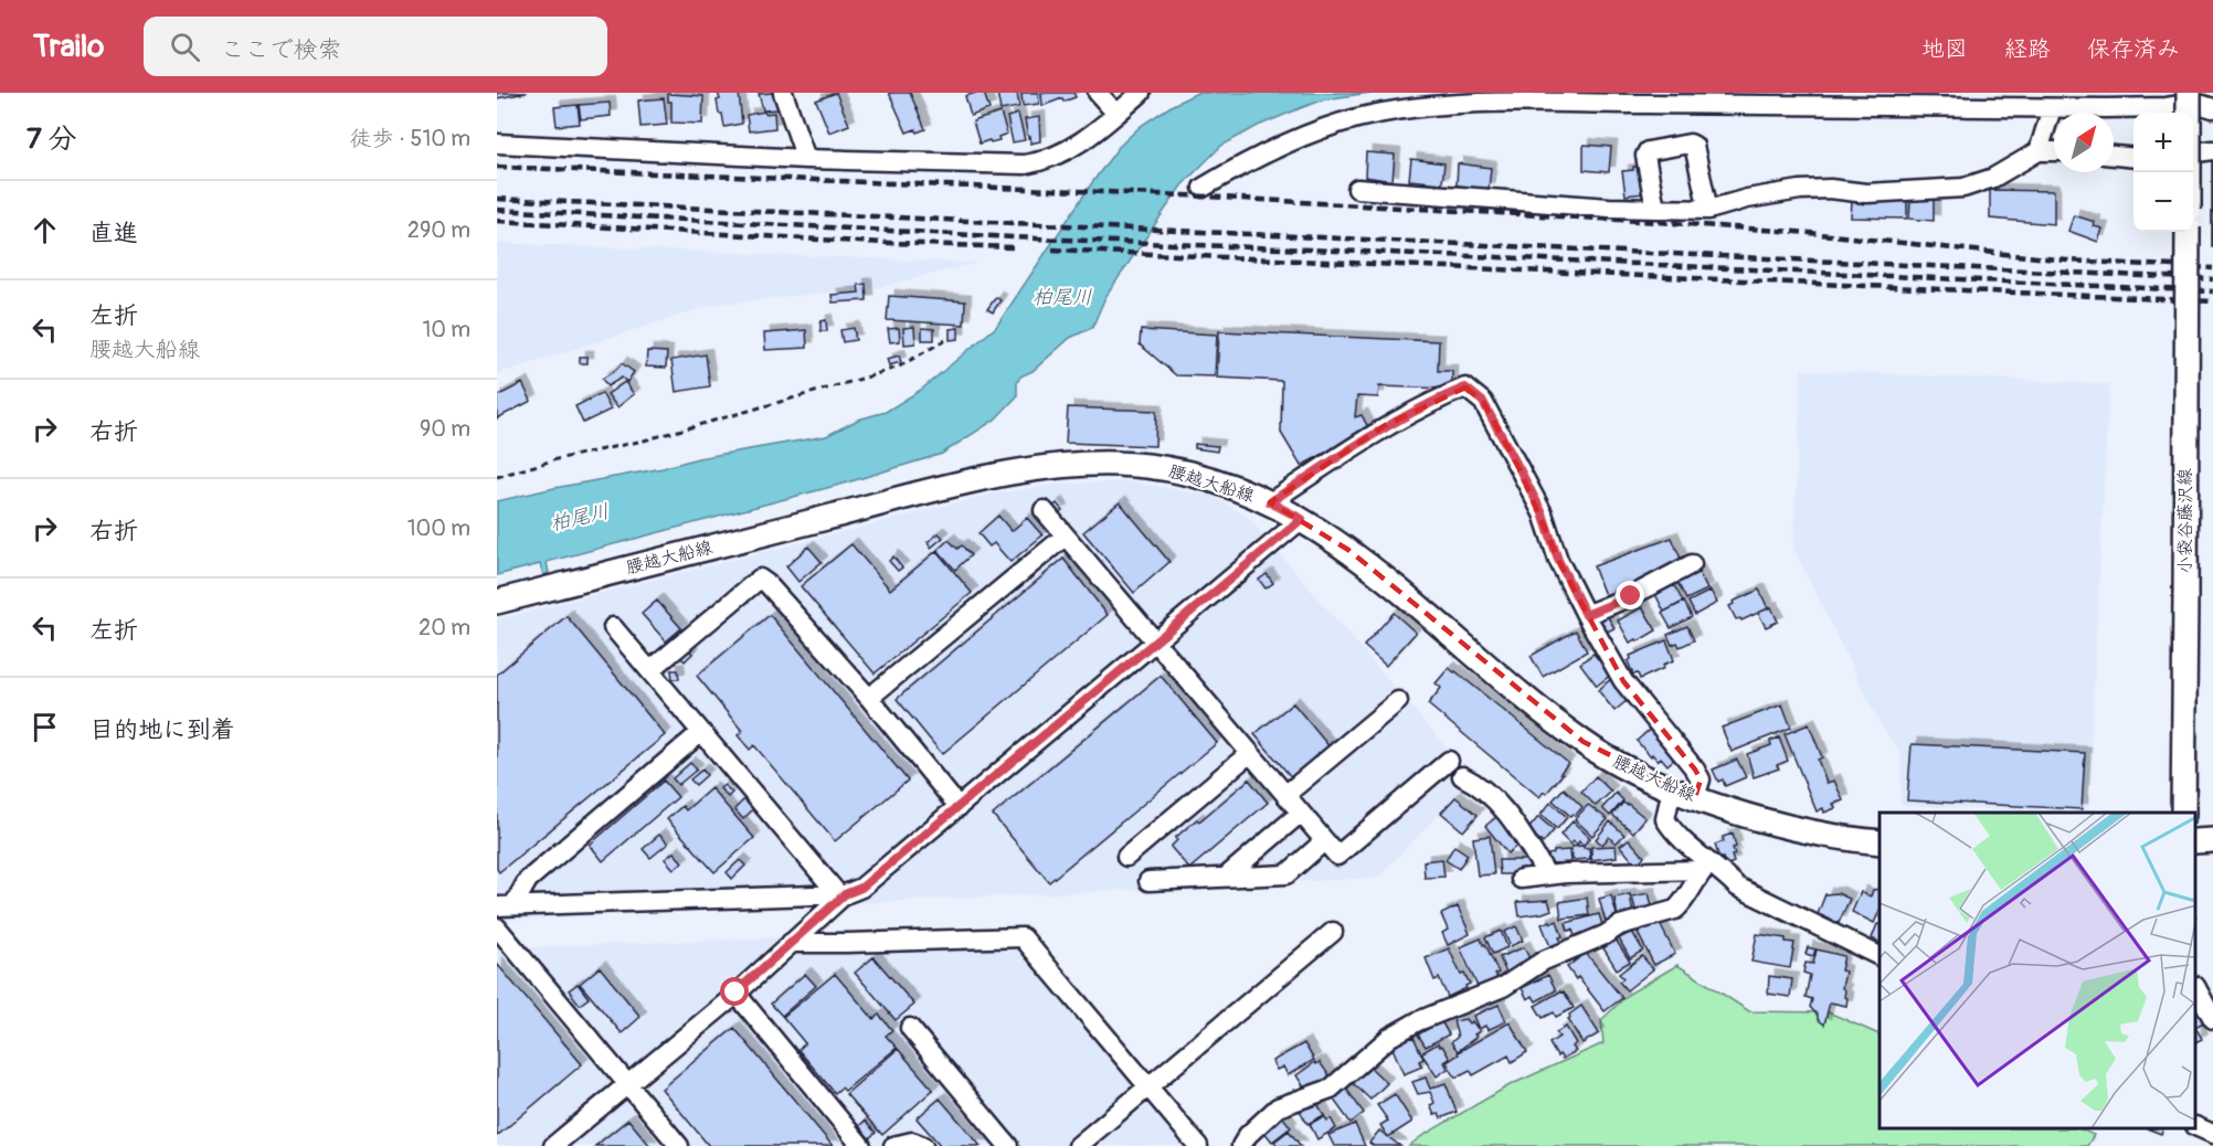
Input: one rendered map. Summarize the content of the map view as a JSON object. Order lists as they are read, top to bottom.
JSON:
{
  "streets": {
    "main road": ["腰越大船線", "小袋谷藤沢線"]
  },
  "water": ["柏尾川"],
  "north": "top right",
  "page": {
    "header": "Trailo",
    "search": "ここで検索",
    "nav": ["地図", "経路", "保存済み"],
    "heading": ["7 分", "徒歩 · 510 m"],
    "map_buttons": ["+", "−"],
    "list": [
      ["直進", "290 m"],
      ["左折", "腰越大船線", "10 m"],
      ["右折", "90 m"],
      ["右折", "100 m"],
      ["左折", "20 m"],
      "目的地に到着"
    ]
  }
}
